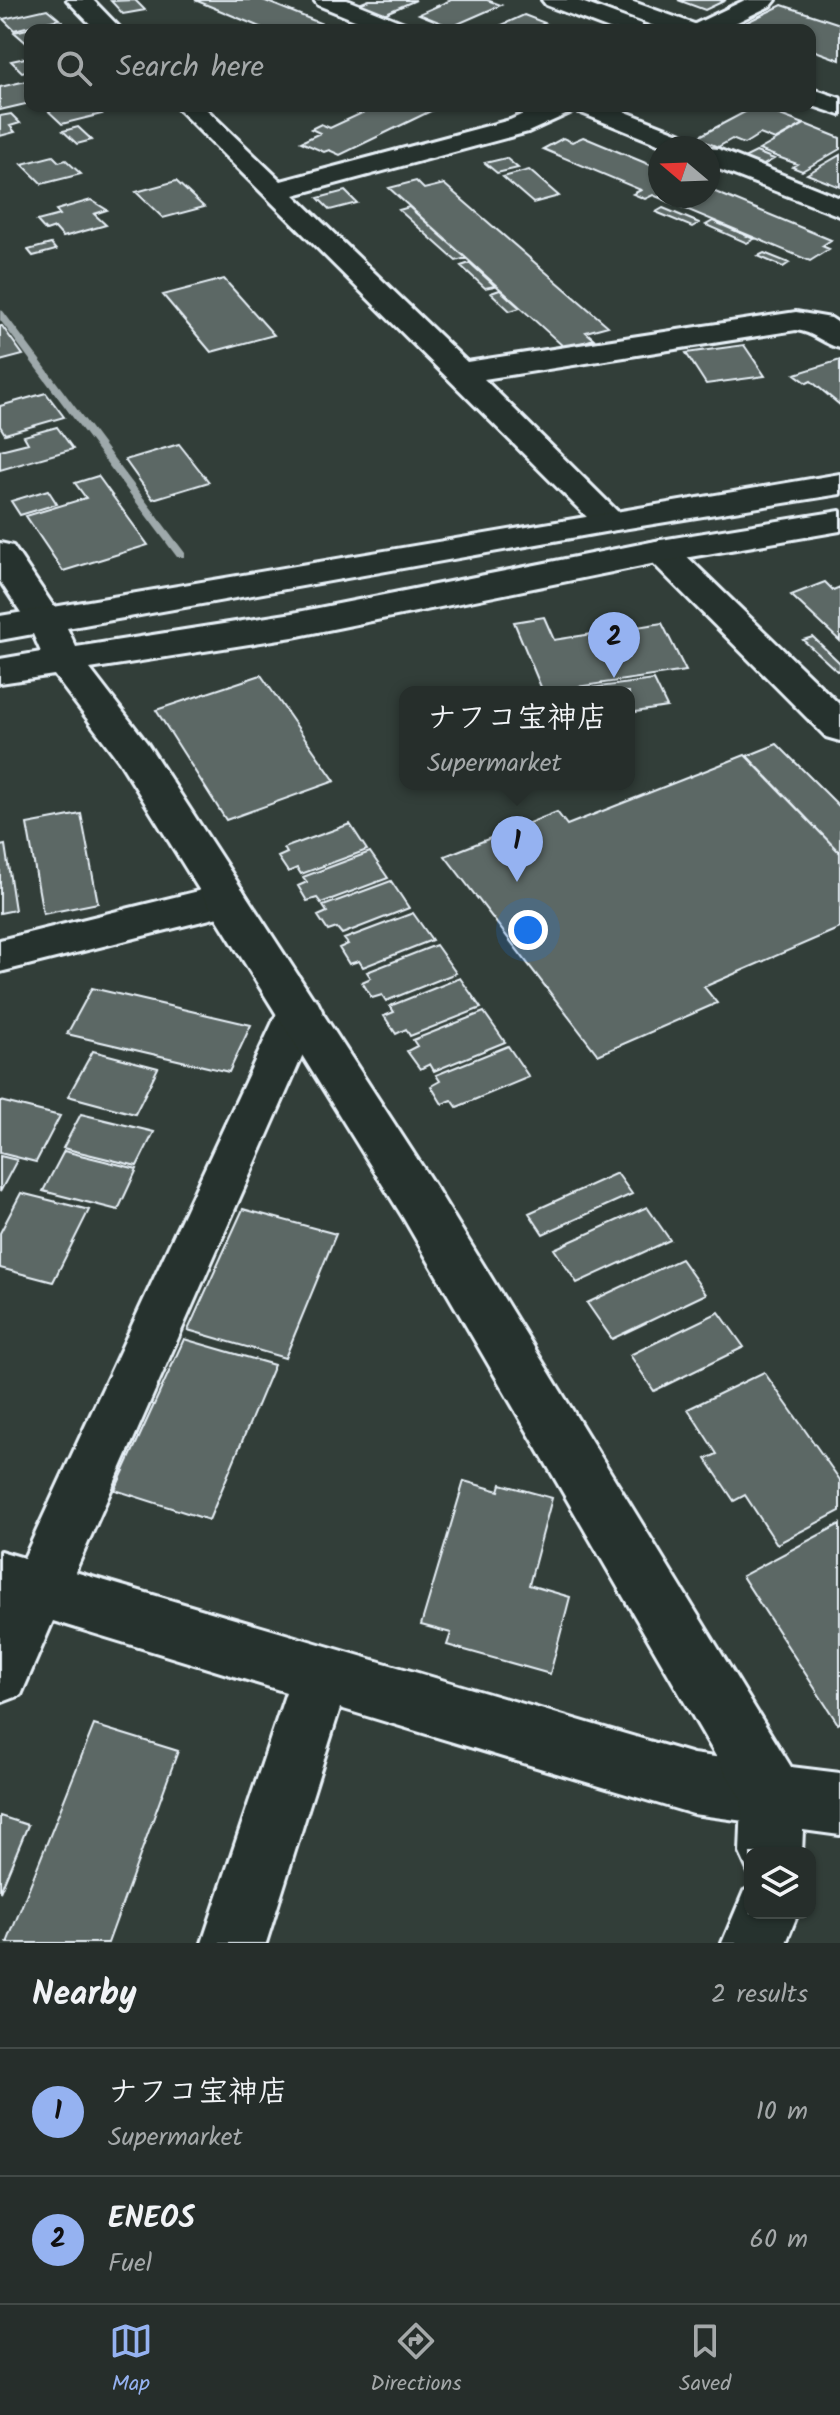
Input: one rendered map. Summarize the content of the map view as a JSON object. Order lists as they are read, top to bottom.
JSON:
{
  "north": "left",
  "page": {
    "search": "Search here",
    "pins": ["2", "1"],
    "popup": ["ナフコ宝神店", "Supermarket"],
    "heading": ["Nearby", "2 results"],
    "list": [
      {
        "mark": "1",
        "name": "ナフコ宝神店",
        "note": "Supermarket",
        "value": "10 m"
      },
      {
        "mark": "2",
        "name": "ENEOS",
        "note": "Fuel",
        "value": "60 m"
      }
    ],
    "nav": ["Map", "Directions", "Saved"]
  }
}
